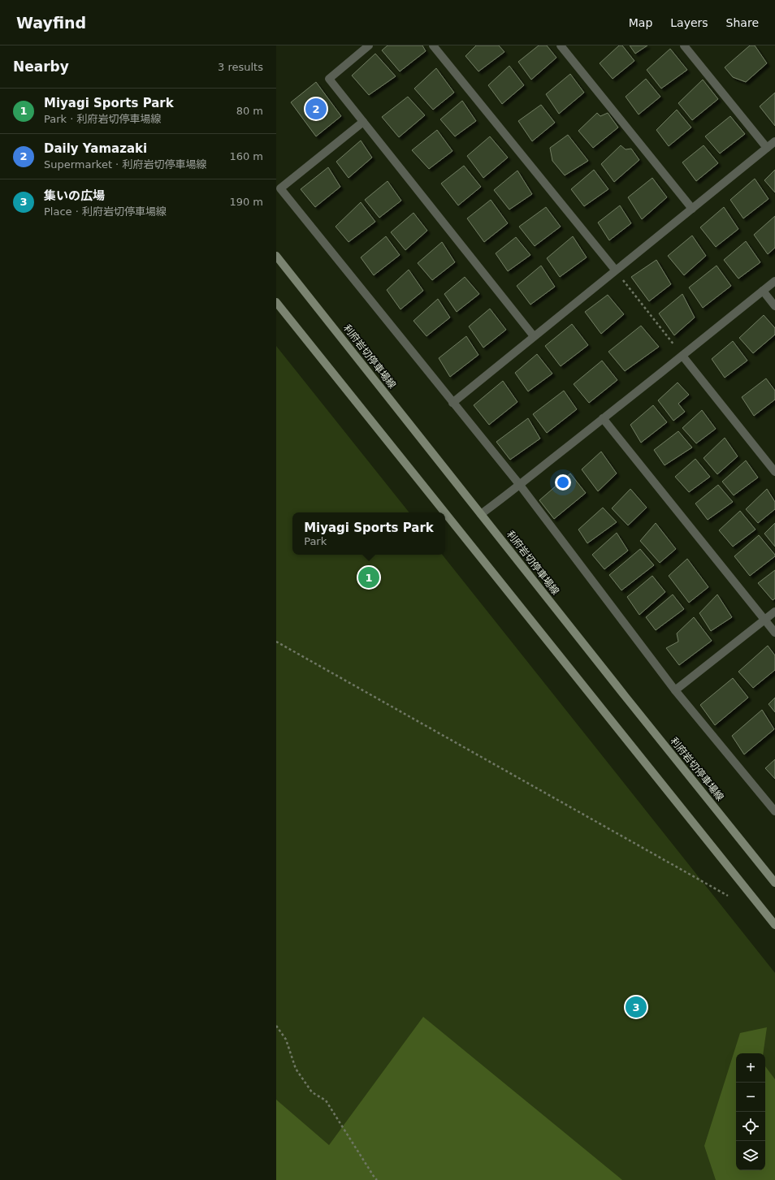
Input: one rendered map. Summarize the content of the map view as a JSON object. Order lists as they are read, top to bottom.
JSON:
{
  "streets": {
    "main road": ["利府岩切停車場線"]
  },
  "page": {
    "header": "Wayfind",
    "nav": ["Map", "Layers", "Share"],
    "heading": ["Nearby", "3 results"],
    "list": [
      {
        "mark": "1",
        "name": "Miyagi Sports Park",
        "note": "Park · 利府岩切停車場線",
        "value": "80 m"
      },
      {
        "mark": "2",
        "name": "Daily Yamazaki",
        "note": "Supermarket · 利府岩切停車場線",
        "value": "160 m"
      },
      {
        "mark": "3",
        "name": "集いの広場",
        "note": "Place · 利府岩切停車場線",
        "value": "190 m"
      }
    ],
    "pins": ["2", "1", "3"],
    "popup": ["Miyagi Sports Park", "Park"],
    "map_buttons": ["+", "−"]
  }
}
